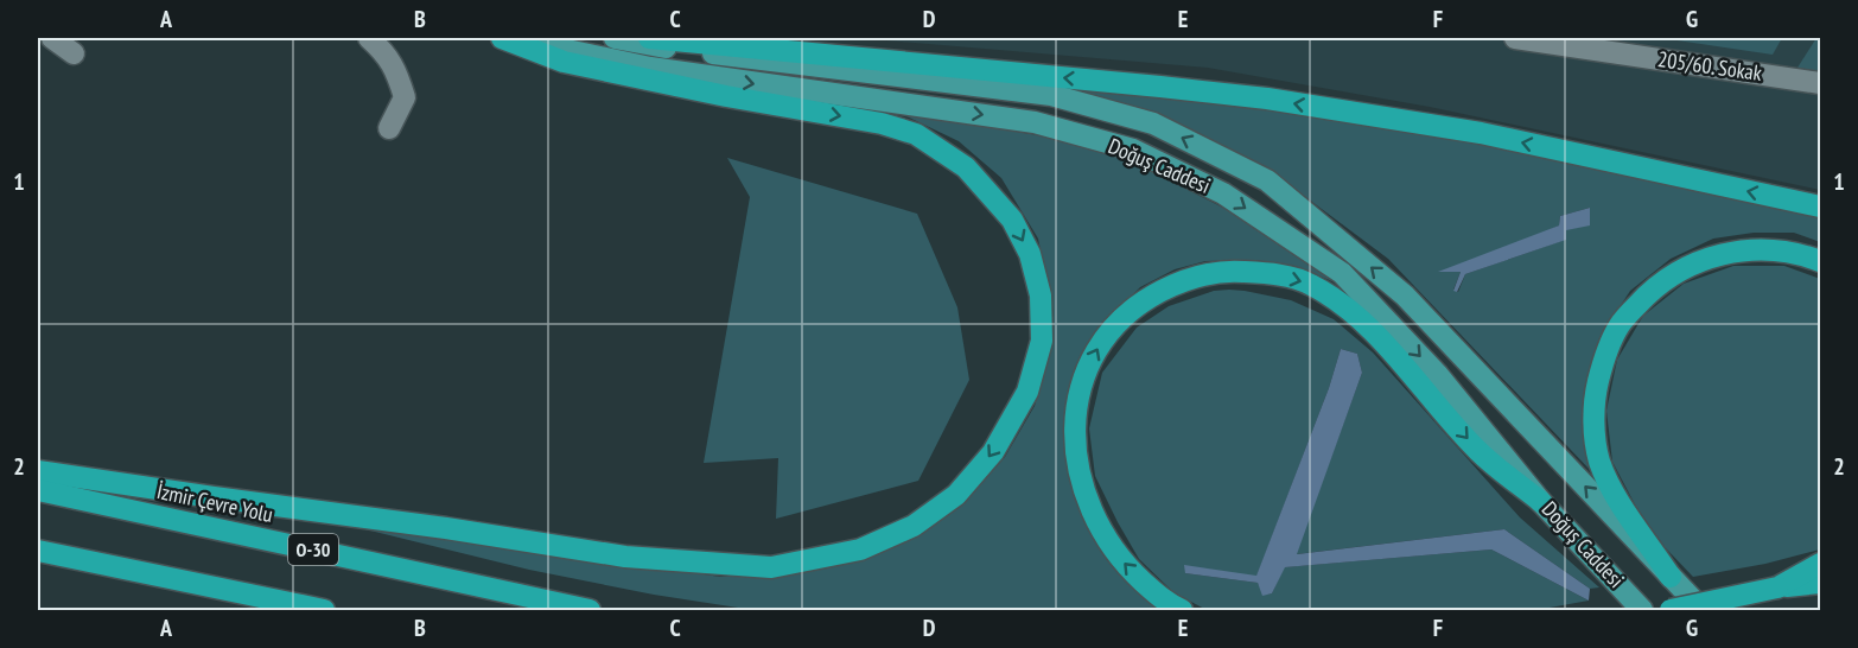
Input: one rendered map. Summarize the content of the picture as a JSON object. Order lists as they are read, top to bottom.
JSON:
{
  "streets": {
    "highway": ["İzmir Çevre Yolu", "O-30"],
    "main road": ["Doğuş Caddesi"],
    "street": ["205/60. Sokak"]
  },
  "grid": {
    "columns": [
      "A",
      "B",
      "C",
      "D",
      "E",
      "F",
      "G"
    ],
    "rows": ["1", "2"]
  }
}
